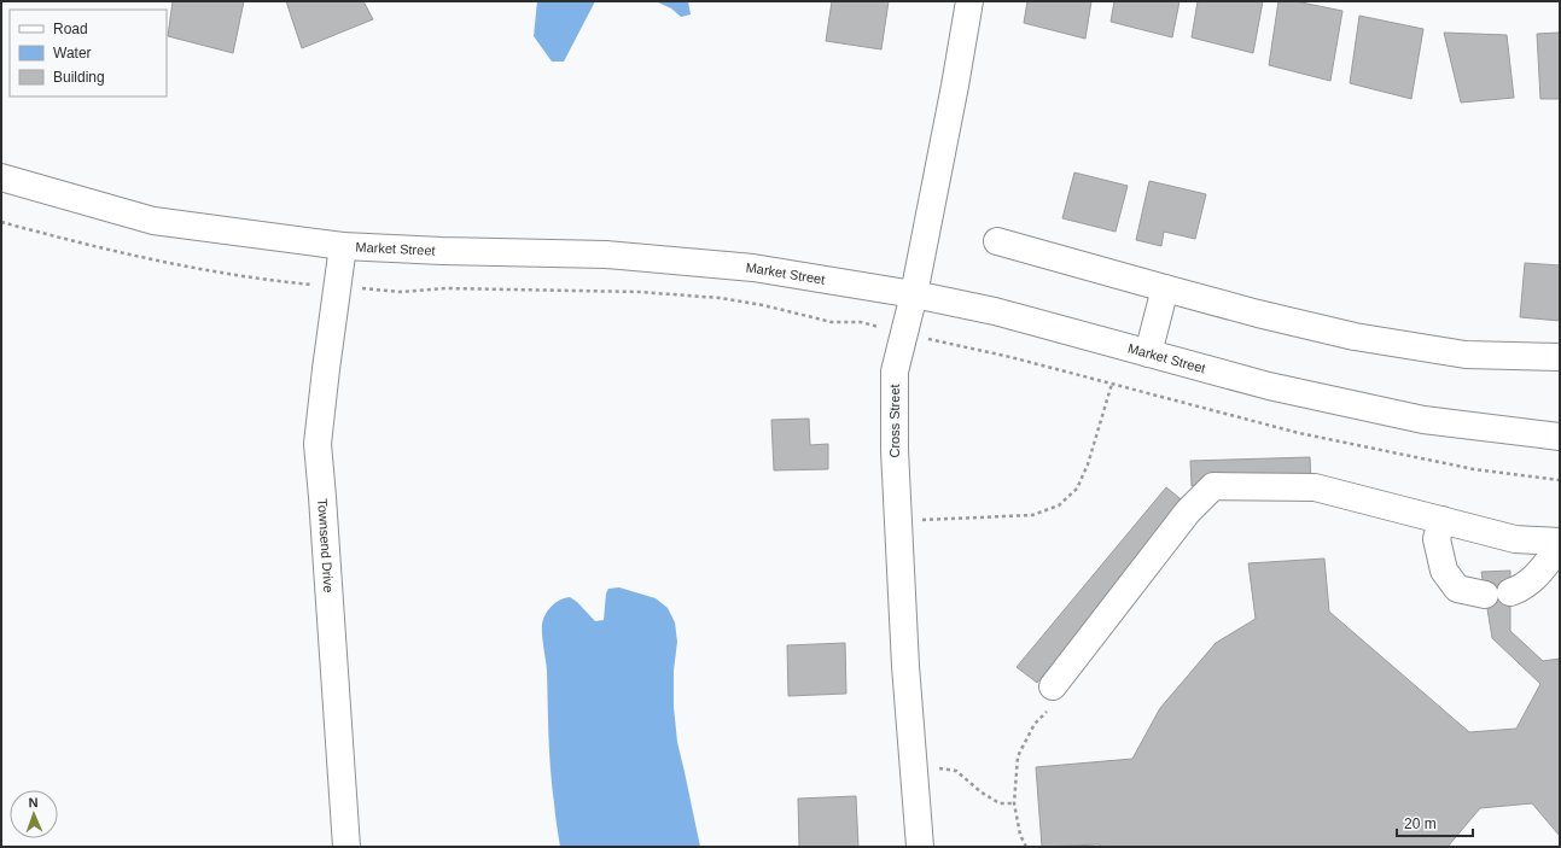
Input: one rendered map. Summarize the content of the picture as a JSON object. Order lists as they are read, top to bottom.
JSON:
{
  "streets": {
    "street": ["Market Street", "Cross Street", "Townsend Drive"]
  },
  "crossings": [
    ["Market Street", "Cross Street"],
    ["Market Street", "Townsend Drive"]
  ],
  "legend": ["Road", "Water", "Building"],
  "scale_bar": "20 m",
  "north": "top"
}
